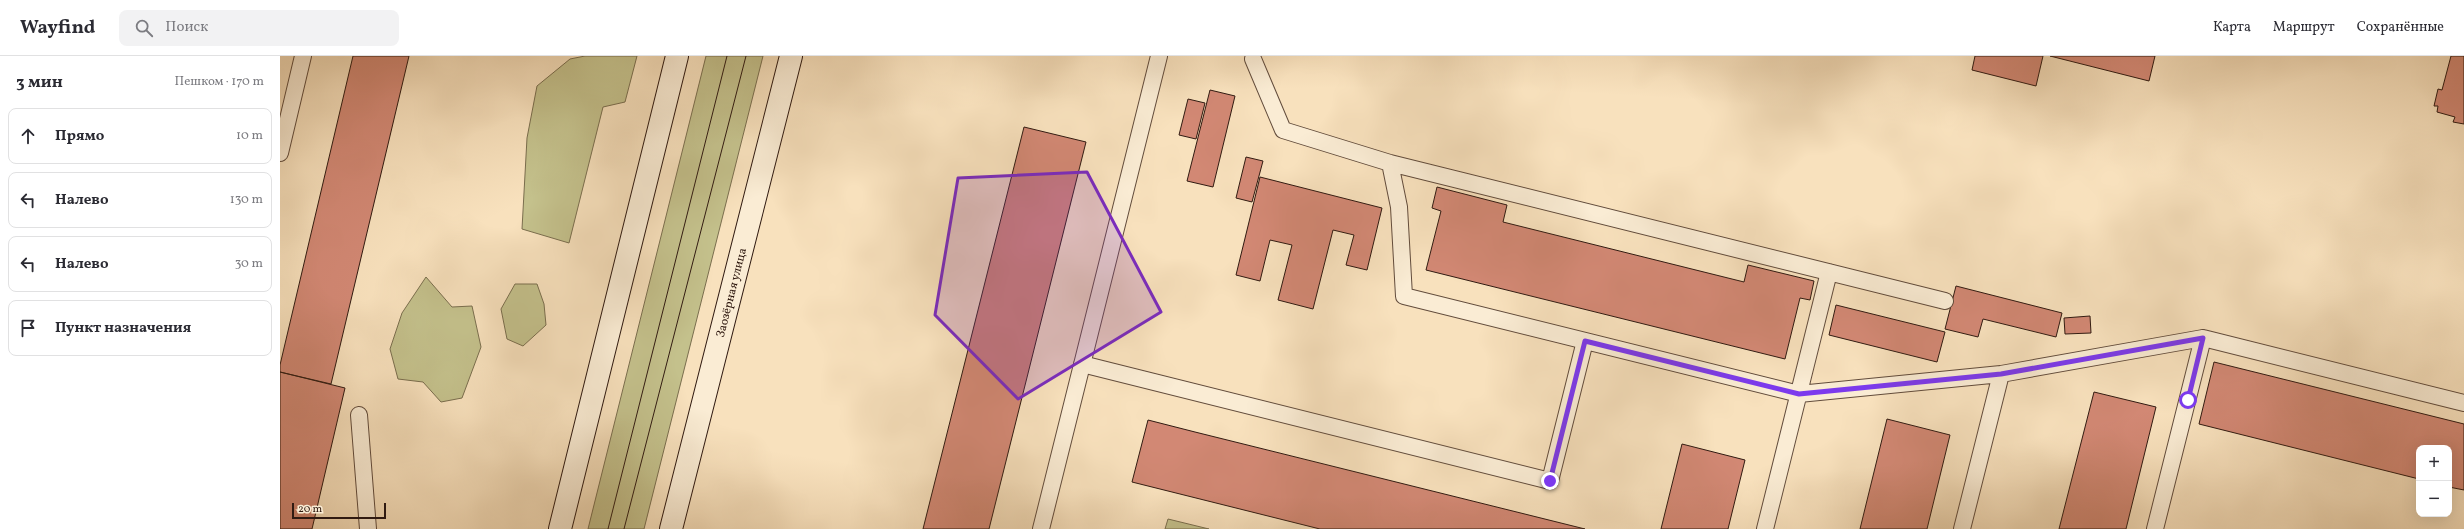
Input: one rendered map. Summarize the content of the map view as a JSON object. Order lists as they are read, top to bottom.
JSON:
{
  "streets": {
    "main road": ["Заозёрная улица"]
  },
  "scale_bar": "20 m",
  "page": {
    "header": "Wayfind",
    "search": "Поиск",
    "nav": ["Карта", "Маршрут", "Сохранённые"],
    "heading": ["3 мин", "Пешком · 170 m"],
    "list": [
      ["Прямо", "10 m"],
      ["Налево", "130 m"],
      ["Налево", "30 m"],
      "Пункт назначения"
    ],
    "map_buttons": ["+", "−"],
    "scale": "20 m"
  }
}
